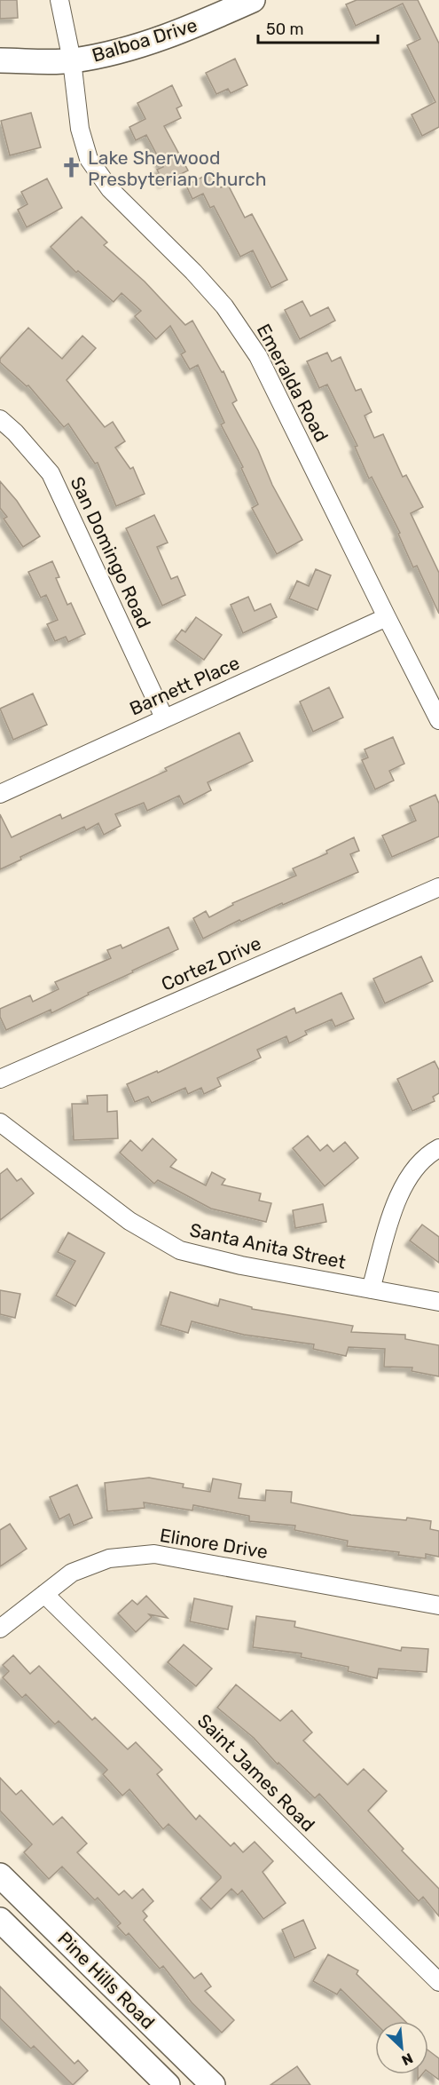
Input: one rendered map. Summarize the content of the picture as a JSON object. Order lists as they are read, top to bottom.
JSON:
{
  "streets": {
    "main road": ["Balboa Drive", "Pine Hills Road"],
    "street": [
      "Emeralda Road",
      "San Domingo Road",
      "Barnett Place",
      "Cortez Drive",
      "Santa Anita Street",
      "Elinore Drive",
      "Saint James Road"
    ]
  },
  "crossings": [
    ["Balboa Drive", "Emeralda Road"],
    ["Emeralda Road", "Barnett Place"],
    ["San Domingo Road", "Barnett Place"],
    ["Elinore Drive", "Saint James Road"]
  ],
  "places": {
    "church": ["Lake Sherwood Presbyterian Church"]
  },
  "scale_bar": "50 m",
  "north": "bottom right"
}
